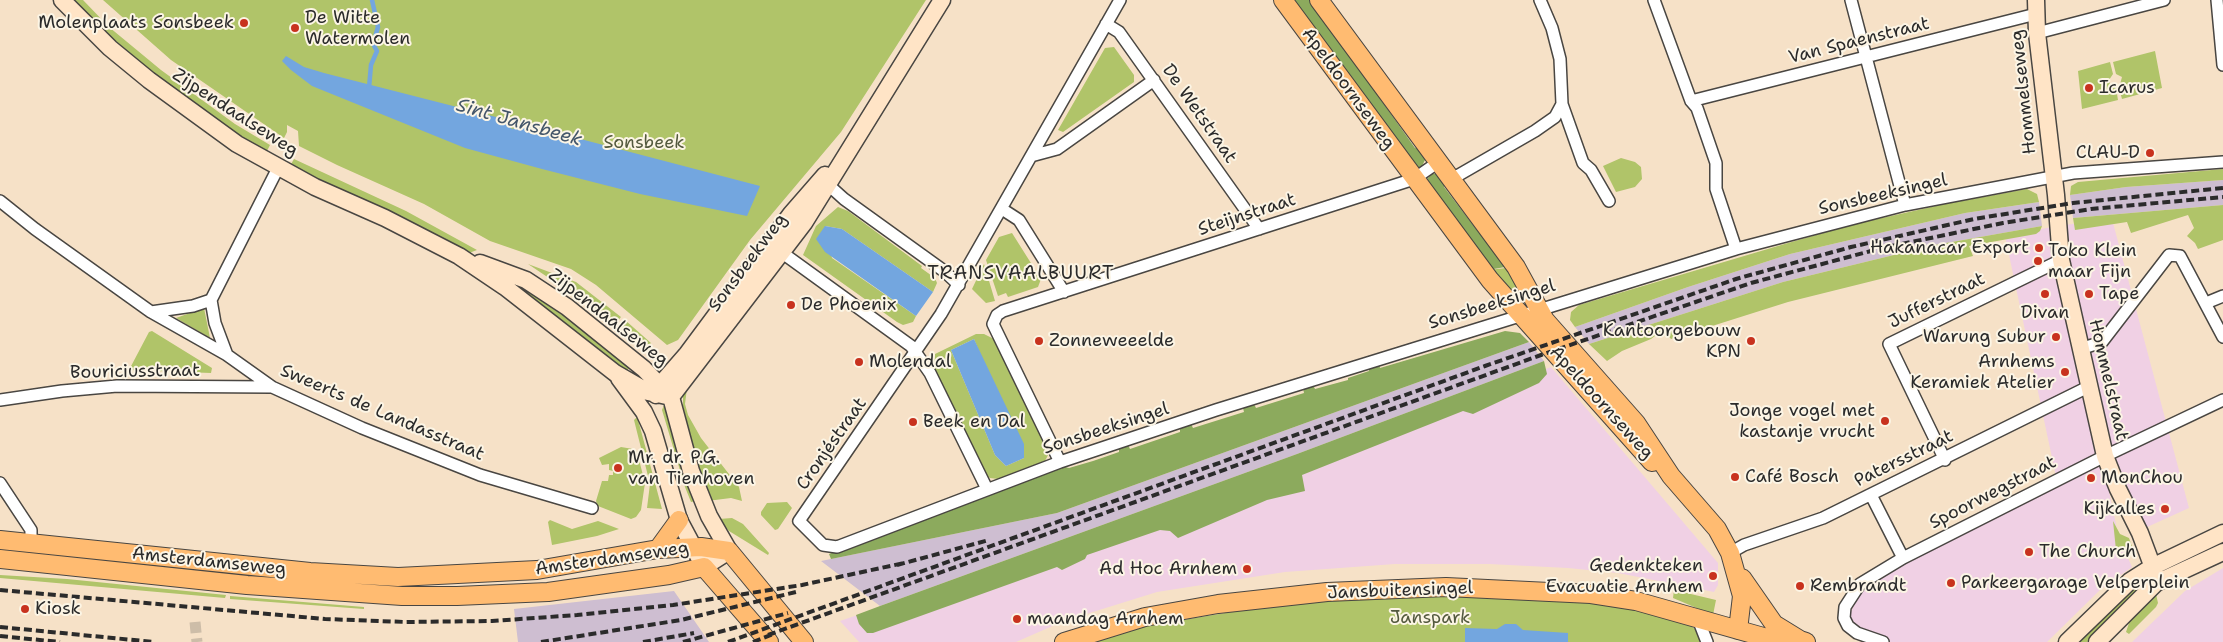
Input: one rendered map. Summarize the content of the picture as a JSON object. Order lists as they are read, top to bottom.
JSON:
{
  "streets": {
    "main road": [
      "Apeldoornseweg",
      "Hommelseweg",
      "Zijpendaalseweg",
      "Sonsbeekweg",
      "Hommelstraat",
      "Amsterdamseweg",
      "Jansbuitensingel"
    ],
    "street": [
      "Van Spaenstraat",
      "De Wetstraat",
      "Sonsbeeksingel",
      "Steijnstraat",
      "Jufferstraat",
      "Bouriciusstraat",
      "Sweerts de Landasstraat",
      "Cronjéstraat",
      "Patersstraat",
      "Spoorwegstraat"
    ]
  },
  "crossings": [
    ["Van Spaenstraat", "Hommelseweg"],
    ["Apeldoornseweg", "Sonsbeeksingel"],
    ["Apeldoornseweg", "Steijnstraat"],
    ["Apeldoornseweg", "Patersstraat"],
    ["Hommelseweg", "Sonsbeeksingel"],
    ["Hommelseweg", "Hommelstraat"],
    ["Zijpendaalseweg", "Sonsbeekweg"],
    ["Zijpendaalseweg", "Amsterdamseweg"],
    ["De Wetstraat", "Steijnstraat"],
    ["De Wetstraat", "Cronjéstraat"],
    ["Sonsbeeksingel", "Steijnstraat"],
    ["Sonsbeeksingel", "Hommelstraat"],
    ["Sonsbeeksingel", "Cronjéstraat"],
    ["Jufferstraat", "Hommelstraat"],
    ["Jufferstraat", "Patersstraat"],
    ["Bouriciusstraat", "Sweerts de Landasstraat"],
    ["Hommelstraat", "Patersstraat"],
    ["Hommelstraat", "Spoorwegstraat"]
  ],
  "districts": ["TRANSVAALBUURT"],
  "water": ["Sint Jansbeek"],
  "parks": ["Sonsbeek", "Janspark"],
  "places": [
    "Molenplaats Sonsbeek",
    "De Witte Watermolen",
    "Icarus",
    "CLAU-D",
    "Hakanacar Export",
    "Toko Klein maar Fijn",
    "Divan",
    "Tape",
    "De Phoenix",
    "Warung Subur",
    "Zonneweeelde",
    "Kantoorgebouw KPN",
    "Molendal",
    "Arnhems Keramiek Atelier",
    "Jonge vogel met kastanje vrucht",
    "Beek en Dal",
    "Mr. dr. P.G. van Tienhoven",
    "Café Bosch",
    "MonChou",
    "Kijkalles",
    "The Church",
    "Ad Hoc Arnhem",
    "Gedenkteken Evacuatie Arnhem",
    "Parkeergarage Velperplein",
    "Rembrandt",
    "Kiosk",
    "maandag Arnhem"
  ]
}
